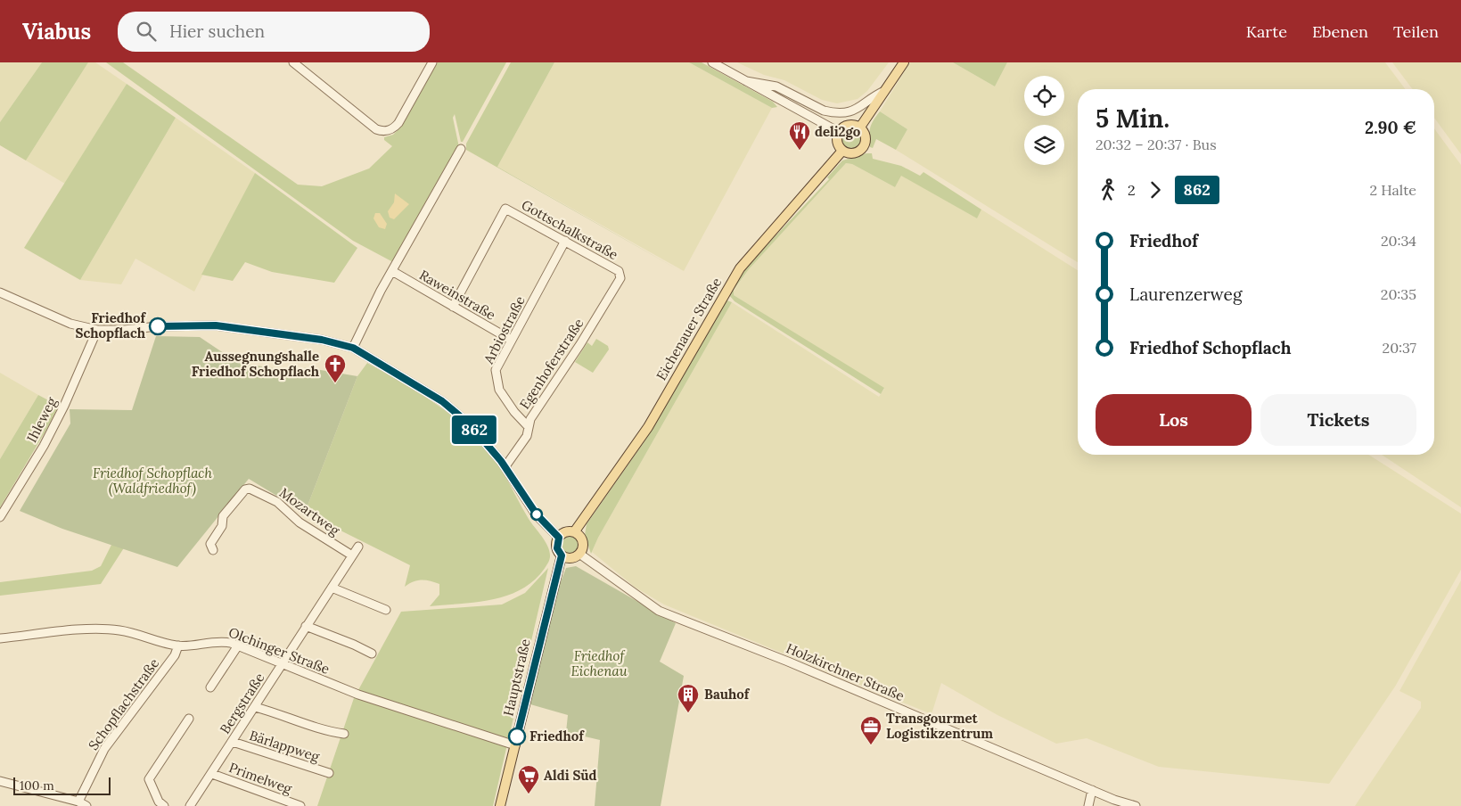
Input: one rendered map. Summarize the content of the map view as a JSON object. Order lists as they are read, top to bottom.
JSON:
{
  "streets": {
    "main road": ["Eichenauer Straße", "Hauptstraße"],
    "street": [
      "Gottschalkstraße",
      "Raweinstraße",
      "Arbiostraße",
      "Egenhoferstraße",
      "Ihleweg",
      "Mozartweg",
      "Olchinger Straße",
      "Holzkirchner Straße",
      "Bergstraße",
      "Schopflachstraße",
      "Bärlappweg",
      "Primelweg"
    ]
  },
  "crossings": [
    ["Gottschalkstraße", "Raweinstraße"],
    ["Gottschalkstraße", "Arbiostraße"],
    ["Gottschalkstraße", "Egenhoferstraße"],
    ["Raweinstraße", "Arbiostraße"],
    ["Eichenauer Straße", "Holzkirchner Straße"],
    ["Eichenauer Straße", "Hauptstraße"],
    ["Arbiostraße", "Egenhoferstraße"],
    ["Mozartweg", "Bergstraße"],
    ["Olchinger Straße", "Hauptstraße"],
    ["Olchinger Straße", "Bergstraße"],
    ["Olchinger Straße", "Schopflachstraße"],
    ["Holzkirchner Straße", "Hauptstraße"],
    ["Bergstraße", "Bärlappweg"],
    ["Bergstraße", "Primelweg"]
  ],
  "parks": ["Friedhof Schopflach (Waldfriedhof)", "Friedhof Eichenau"],
  "places": {
    "restaurant": ["deli2go"],
    "other": ["Friedhof Schopflach", "Friedhof"],
    "church": ["Aussegnungshalle Friedhof Schopflach"],
    "building": ["Bauhof"],
    "office": ["Transgourmet Logistikzentrum"],
    "supermarket": ["Aldi Süd"]
  },
  "lines": ["bus line 862"],
  "scale_bar": "100 m",
  "page": {
    "header": "Viabus",
    "search": "Hier suchen",
    "nav": ["Karte", "Ebenen", "Teilen"],
    "on_map": "862",
    "heading": ["5 Min.", "20:32 – 20:37 · Bus", "2.90 €"],
    "legs": ["2", "862", "2 Halte"],
    "list": [
      {
        "name": "Friedhof",
        "value": "20:34"
      },
      {
        "name": "Laurenzerweg",
        "value": "20:35"
      },
      {
        "name": "Friedhof Schopflach",
        "value": "20:37"
      }
    ],
    "buttons": ["Los", "Tickets"],
    "scale": "100 m"
  }
}
